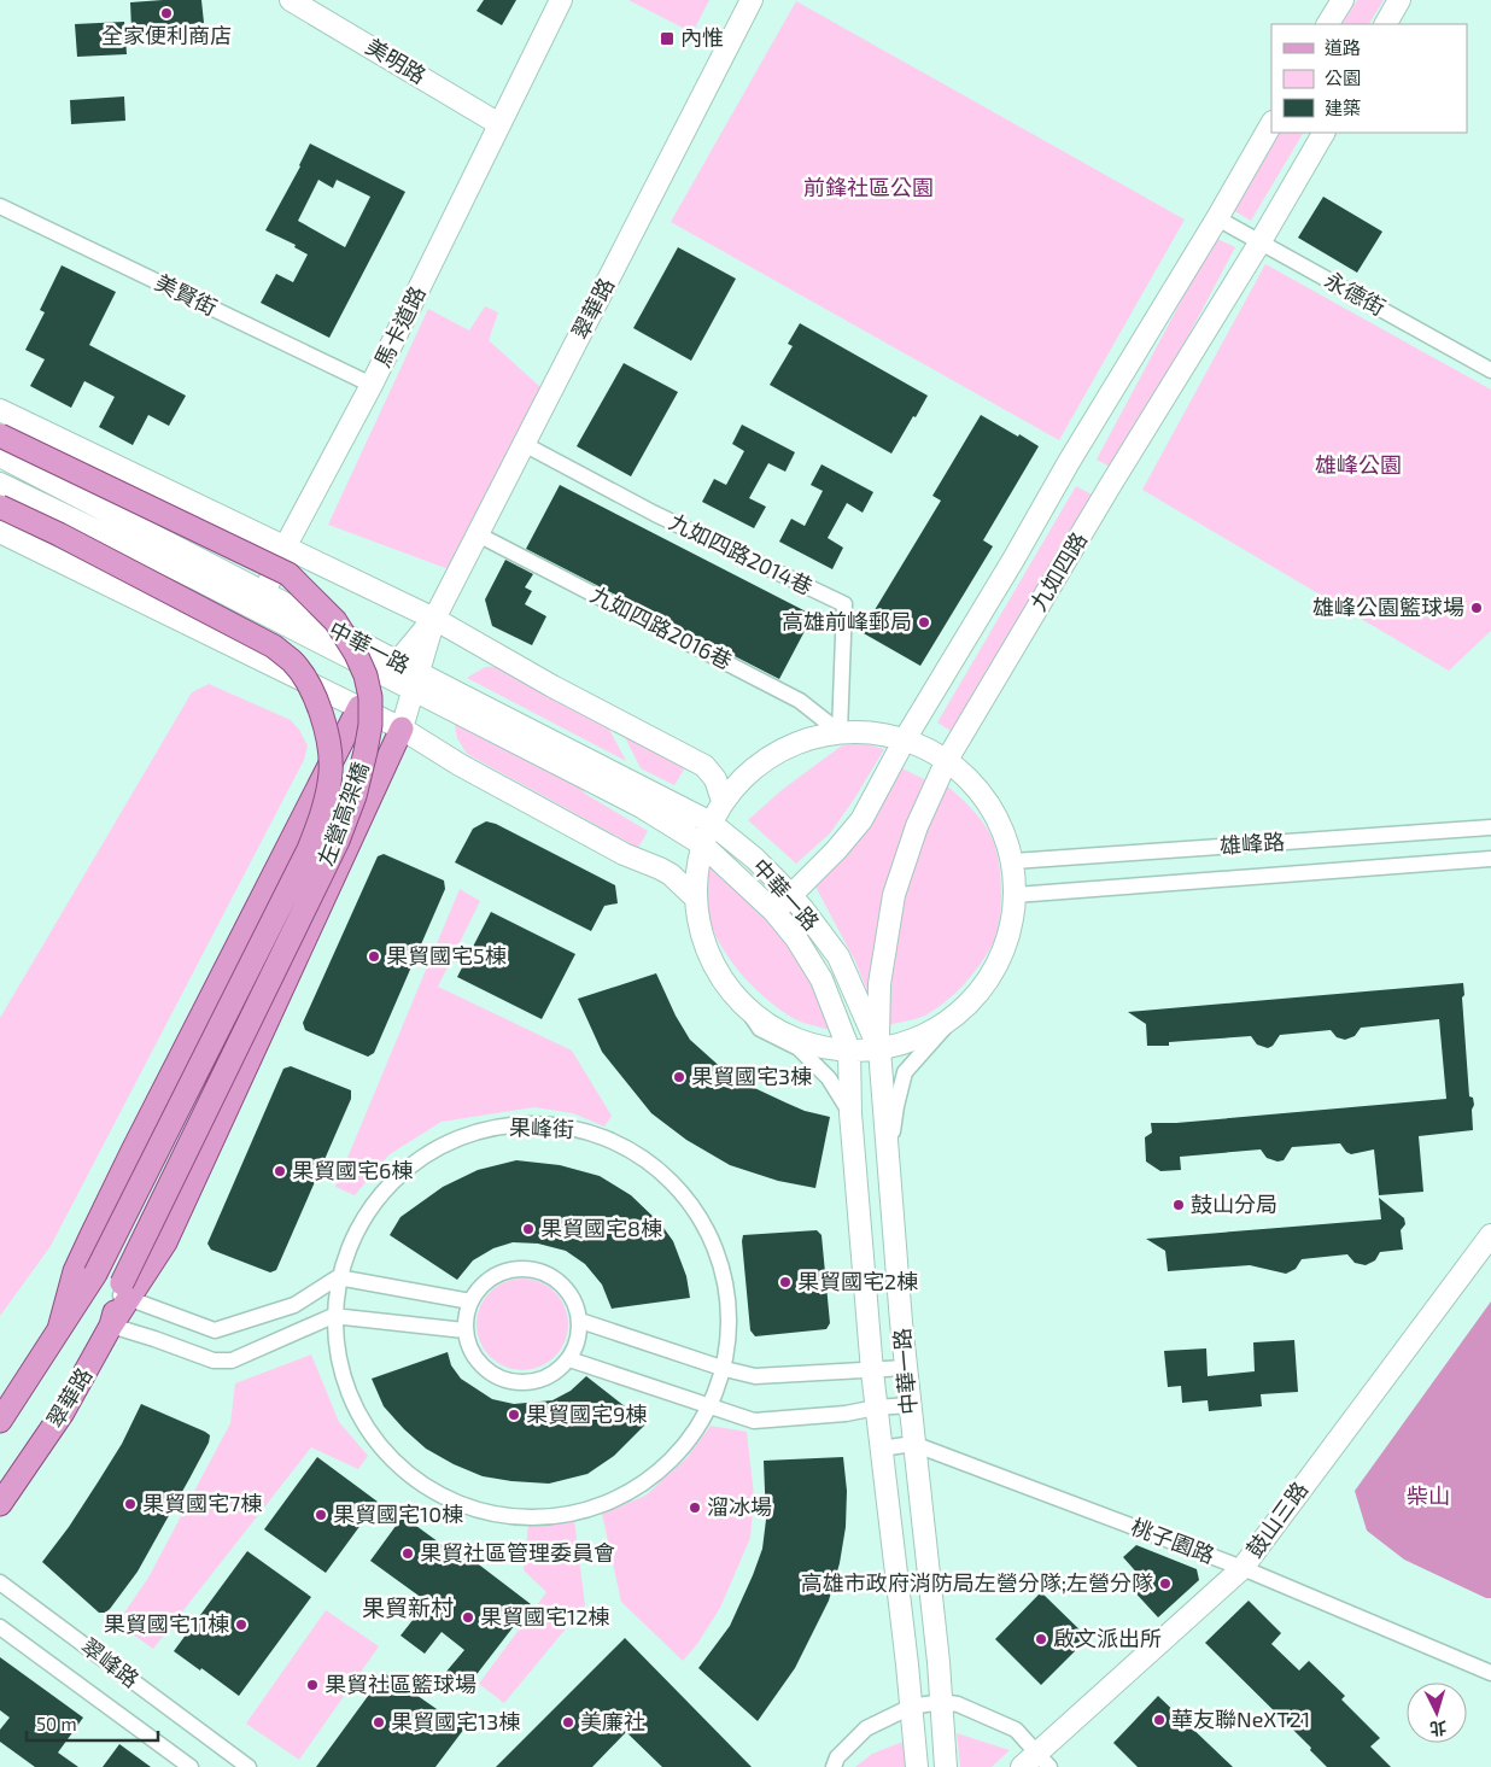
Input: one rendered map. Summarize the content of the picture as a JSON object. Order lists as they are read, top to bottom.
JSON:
{
  "streets": {
    "main road": ["翠華路", "左營高架橋"],
    "street": [
      "美明路",
      "永德街",
      "美賢街",
      "馬卡道路",
      "九如四路2014巷",
      "九如四路",
      "九如四路2016巷",
      "中華一路",
      "雄峰路",
      "果峰街",
      "鼓山三路",
      "桃子園路",
      "翠峰路"
    ]
  },
  "crossings": [
    ["美明路", "馬卡道路"],
    ["永德街", "九如四路"],
    ["美賢街", "馬卡道路"],
    ["翠華路", "九如四路2014巷"],
    ["翠華路", "九如四路2016巷"],
    ["翠華路", "中華一路"],
    ["翠華路", "左營高架橋"],
    ["馬卡道路", "中華一路"],
    ["九如四路2014巷", "九如四路2016巷"],
    ["九如四路", "中華一路"],
    ["中華一路", "桃子園路"],
    ["鼓山三路", "桃子園路"]
  ],
  "districts": ["果貿新村"],
  "parks": ["前鋒社區公園", "雄峰公園", "柴山"],
  "places": {
    "other": [
      "全家便利商店",
      "雄峰公園籃球場",
      "高雄前峰郵局",
      "果貿國宅5棟",
      "果貿國宅3棟",
      "果貿國宅6棟",
      "鼓山分局",
      "果貿國宅8棟",
      "果貿國宅2棟",
      "果貿國宅9棟",
      "果貿國宅7棟",
      "溜冰場",
      "果貿國宅10棟",
      "果貿社區管理委員會",
      "高雄市政府消防局左營分隊;左營分隊",
      "果貿國宅12棟",
      "果貿國宅11棟",
      "啟文派出所",
      "果貿社區籃球場",
      "華友聯NeXT21",
      "果貿國宅13棟",
      "美廉社"
    ],
    "transit": ["內惟"]
  },
  "legend": ["道路", "公園", "建築"],
  "scale_bar": "50 m",
  "north": "bottom"
}
